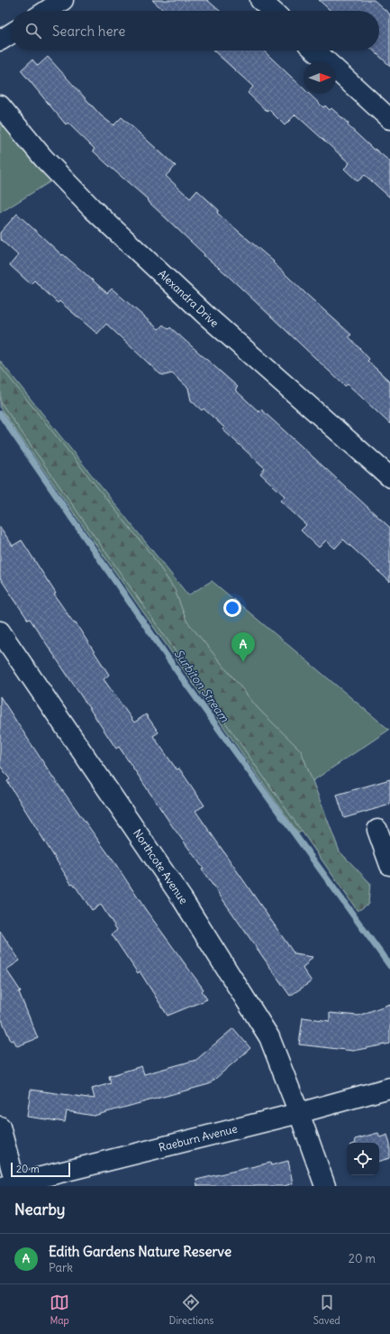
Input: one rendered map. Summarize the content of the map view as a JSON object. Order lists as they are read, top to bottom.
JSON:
{
  "streets": {
    "street": ["Alexandra Drive", "Northcote Avenue", "Raeburn Avenue"]
  },
  "crossings": [
    ["Northcote Avenue", "Raeburn Avenue"]
  ],
  "water": ["Surbiton Stream"],
  "scale_bar": "20 m",
  "north": "right",
  "page": {
    "search": "Search here",
    "pins": "A",
    "scale": "20 m",
    "heading": "Nearby",
    "list": [
      {
        "mark": "A",
        "name": "Edith Gardens Nature Reserve",
        "note": "Park",
        "value": "20 m"
      }
    ],
    "nav": ["Map", "Directions", "Saved"]
  }
}
